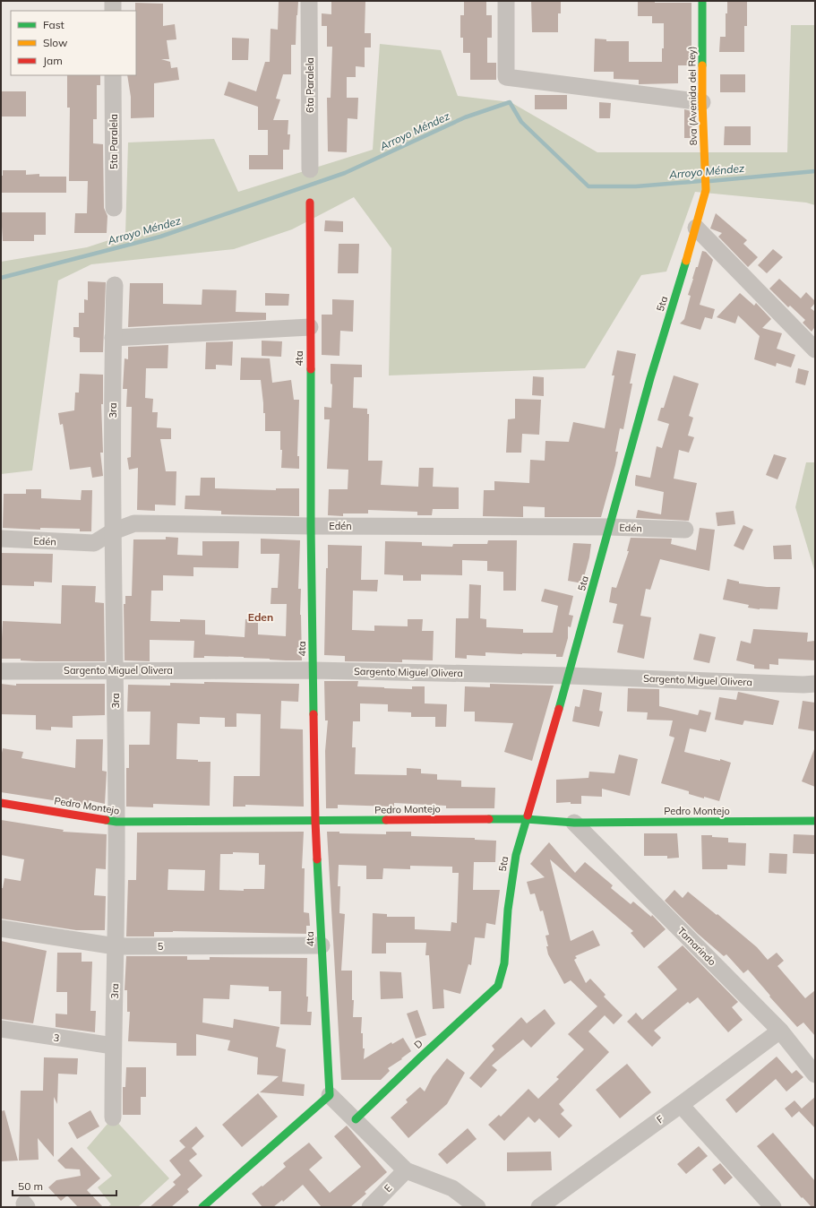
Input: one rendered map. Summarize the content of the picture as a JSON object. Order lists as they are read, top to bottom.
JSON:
{
  "streets": {
    "street": [
      "6ta Paralela",
      "8va (Avenida del Rey)",
      "5ta Paralela",
      "5ta",
      "4ta",
      "3ra",
      "Edén",
      "Sargento Miguel Olivera",
      "Pedro Montejo",
      "5",
      "Tamarindo",
      "3",
      "D",
      "F",
      "E"
    ]
  },
  "crossings": [
    ["8va (Avenida del Rey)", "5ta"],
    ["5ta", "Edén"],
    ["5ta", "Sargento Miguel Olivera"],
    ["5ta", "Pedro Montejo"],
    ["5ta", "D"],
    ["4ta", "Edén"],
    ["4ta", "Sargento Miguel Olivera"],
    ["4ta", "Pedro Montejo"],
    ["4ta", "5"],
    ["3ra", "Edén"],
    ["3ra", "Sargento Miguel Olivera"],
    ["3ra", "Pedro Montejo"],
    ["3ra", "5"],
    ["3ra", "3"],
    ["Pedro Montejo", "Tamarindo"],
    ["Tamarindo", "F"]
  ],
  "districts": ["Eden"],
  "water": ["Arroyo Méndez"],
  "legend": ["Fast", "Slow", "Jam"],
  "scale_bar": "50 m"
}
